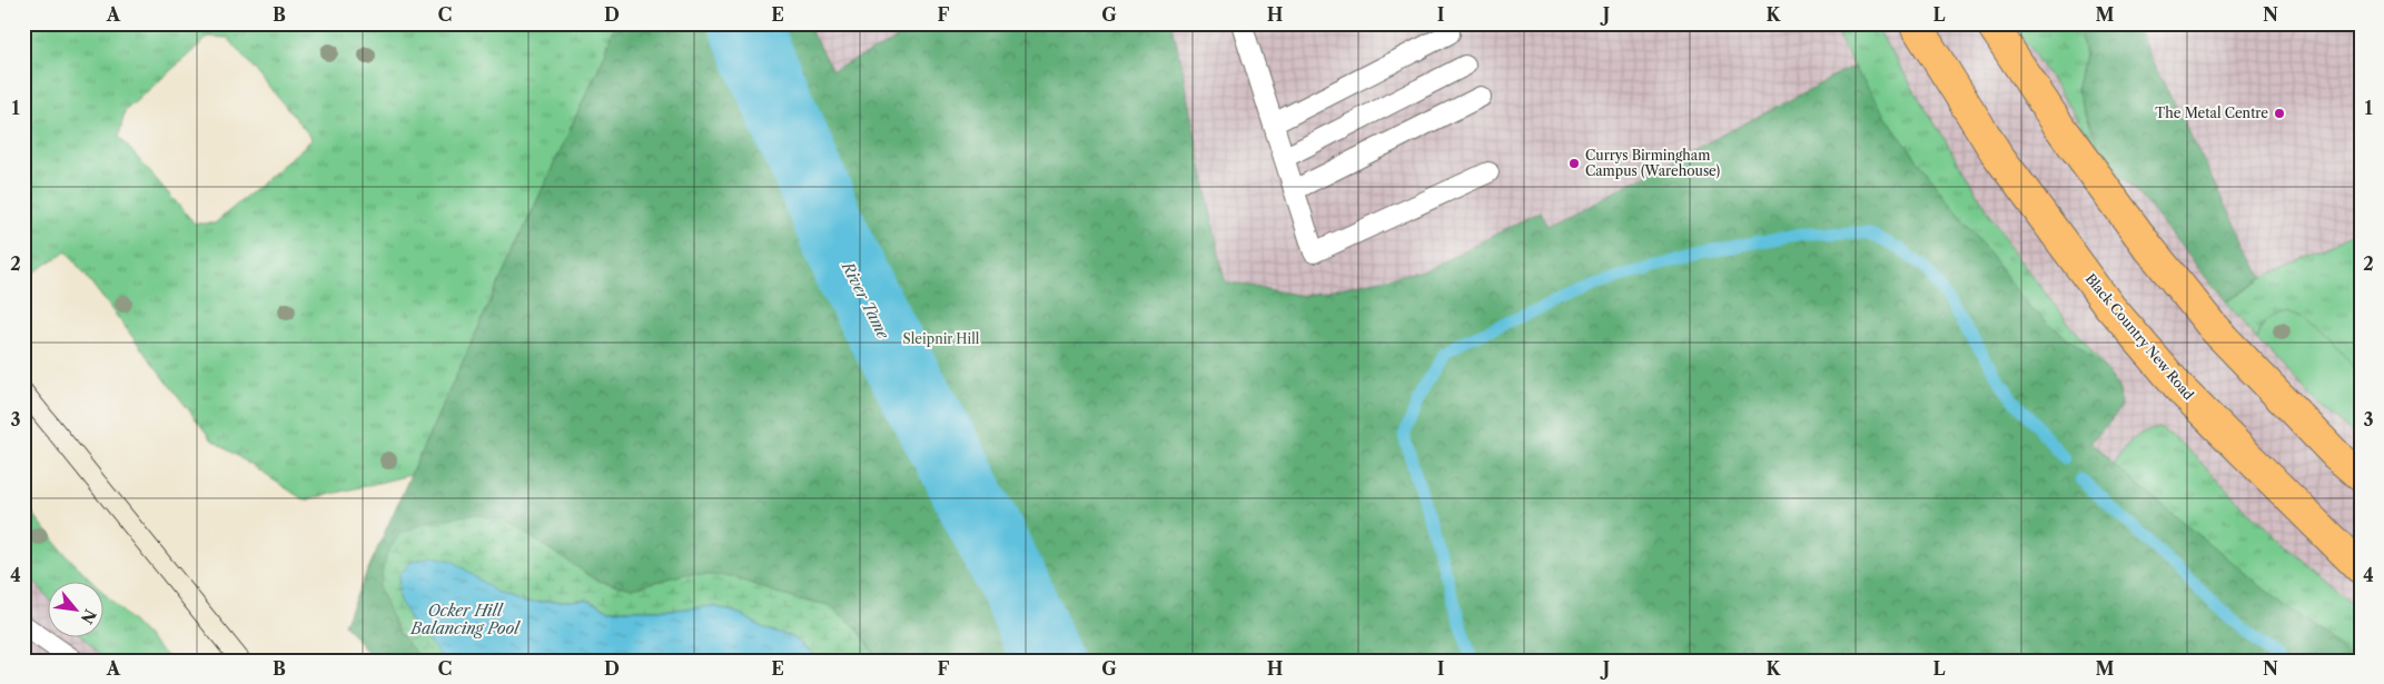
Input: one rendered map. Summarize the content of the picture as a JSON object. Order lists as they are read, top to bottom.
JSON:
{
  "streets": {
    "highway": ["Black Country New Road"]
  },
  "water": ["River Tame", "Ocker Hill Balancing Pool"],
  "parks": ["Sleipnir Hill"],
  "places": ["The Metal Centre", "Currys Birmingham Campus (Warehouse)"],
  "north": "bottom right",
  "grid": {
    "columns": [
      "A",
      "B",
      "C",
      "D",
      "E",
      "F",
      "G",
      "H",
      "I",
      "J",
      "K",
      "L",
      "M",
      "N"
    ],
    "rows": [
      "1",
      "2",
      "3",
      "4"
    ]
  }
}
